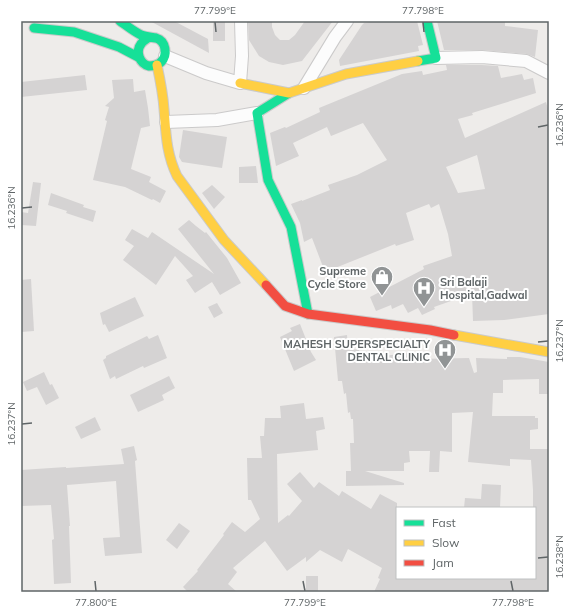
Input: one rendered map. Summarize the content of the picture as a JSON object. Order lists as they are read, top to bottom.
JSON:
{
  "places": {
    "shop": ["Supreme Cycle Store"],
    "hospital": ["Sri Balaji Hospital,Gadwal", "MAHESH SUPERSPECIALTY DENTAL CLINIC"]
  },
  "legend": ["Fast", "Slow", "Jam"],
  "coordinates": [
    "77.799°E",
    "77.798°E",
    "16.236°N",
    "16.237°N",
    "16.238°N",
    "77.800°E"
  ]
}
